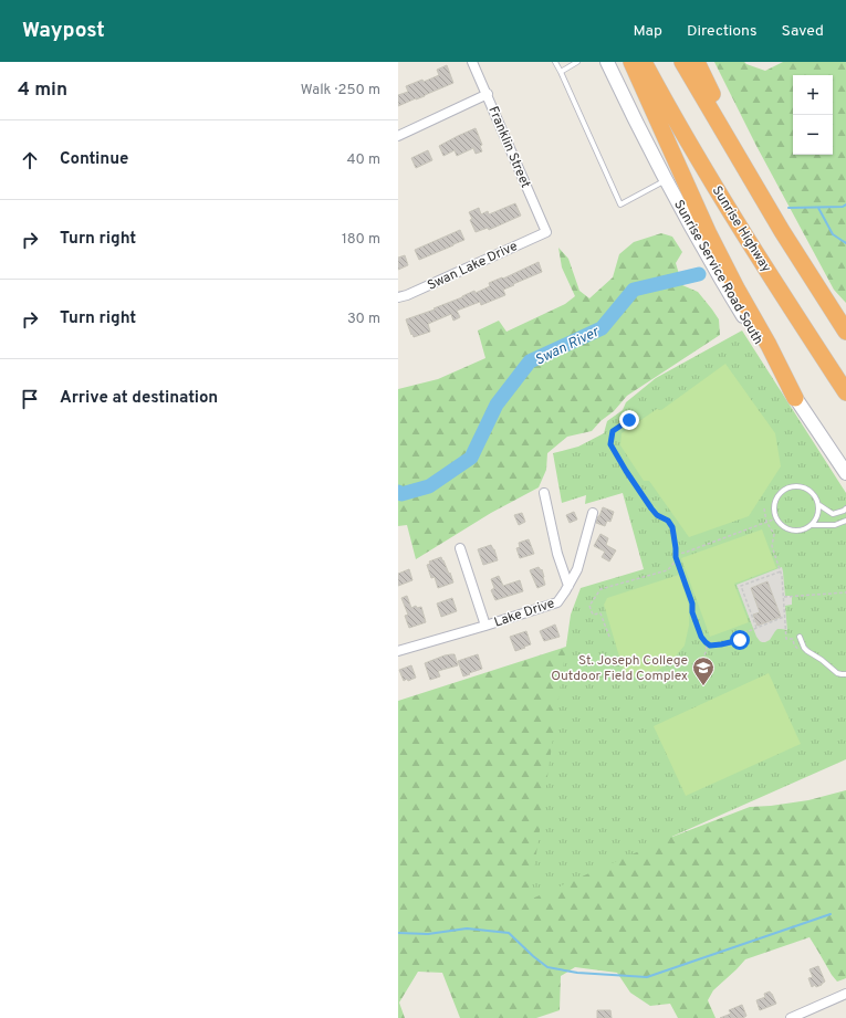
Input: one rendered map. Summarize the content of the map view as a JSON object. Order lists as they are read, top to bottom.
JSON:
{
  "streets": {
    "highway": ["Sunrise Highway"],
    "main road": ["Sunrise Service Road South"],
    "street": ["Franklin Street", "Swan Lake Drive", "Lake Drive"]
  },
  "crossings": [
    ["Franklin Street", "Swan Lake Drive"]
  ],
  "water": ["Swan River"],
  "places": {
    "school or university": ["St. Joseph College Outdoor Field Complex"]
  },
  "page": {
    "header": "Waypost",
    "nav": ["Map", "Directions", "Saved"],
    "heading": ["4 min", "Walk · 250 m"],
    "map_buttons": ["+", "−"],
    "list": [
      ["Continue", "40 m"],
      ["Turn right", "180 m"],
      ["Turn right", "30 m"],
      "Arrive at destination"
    ]
  }
}
